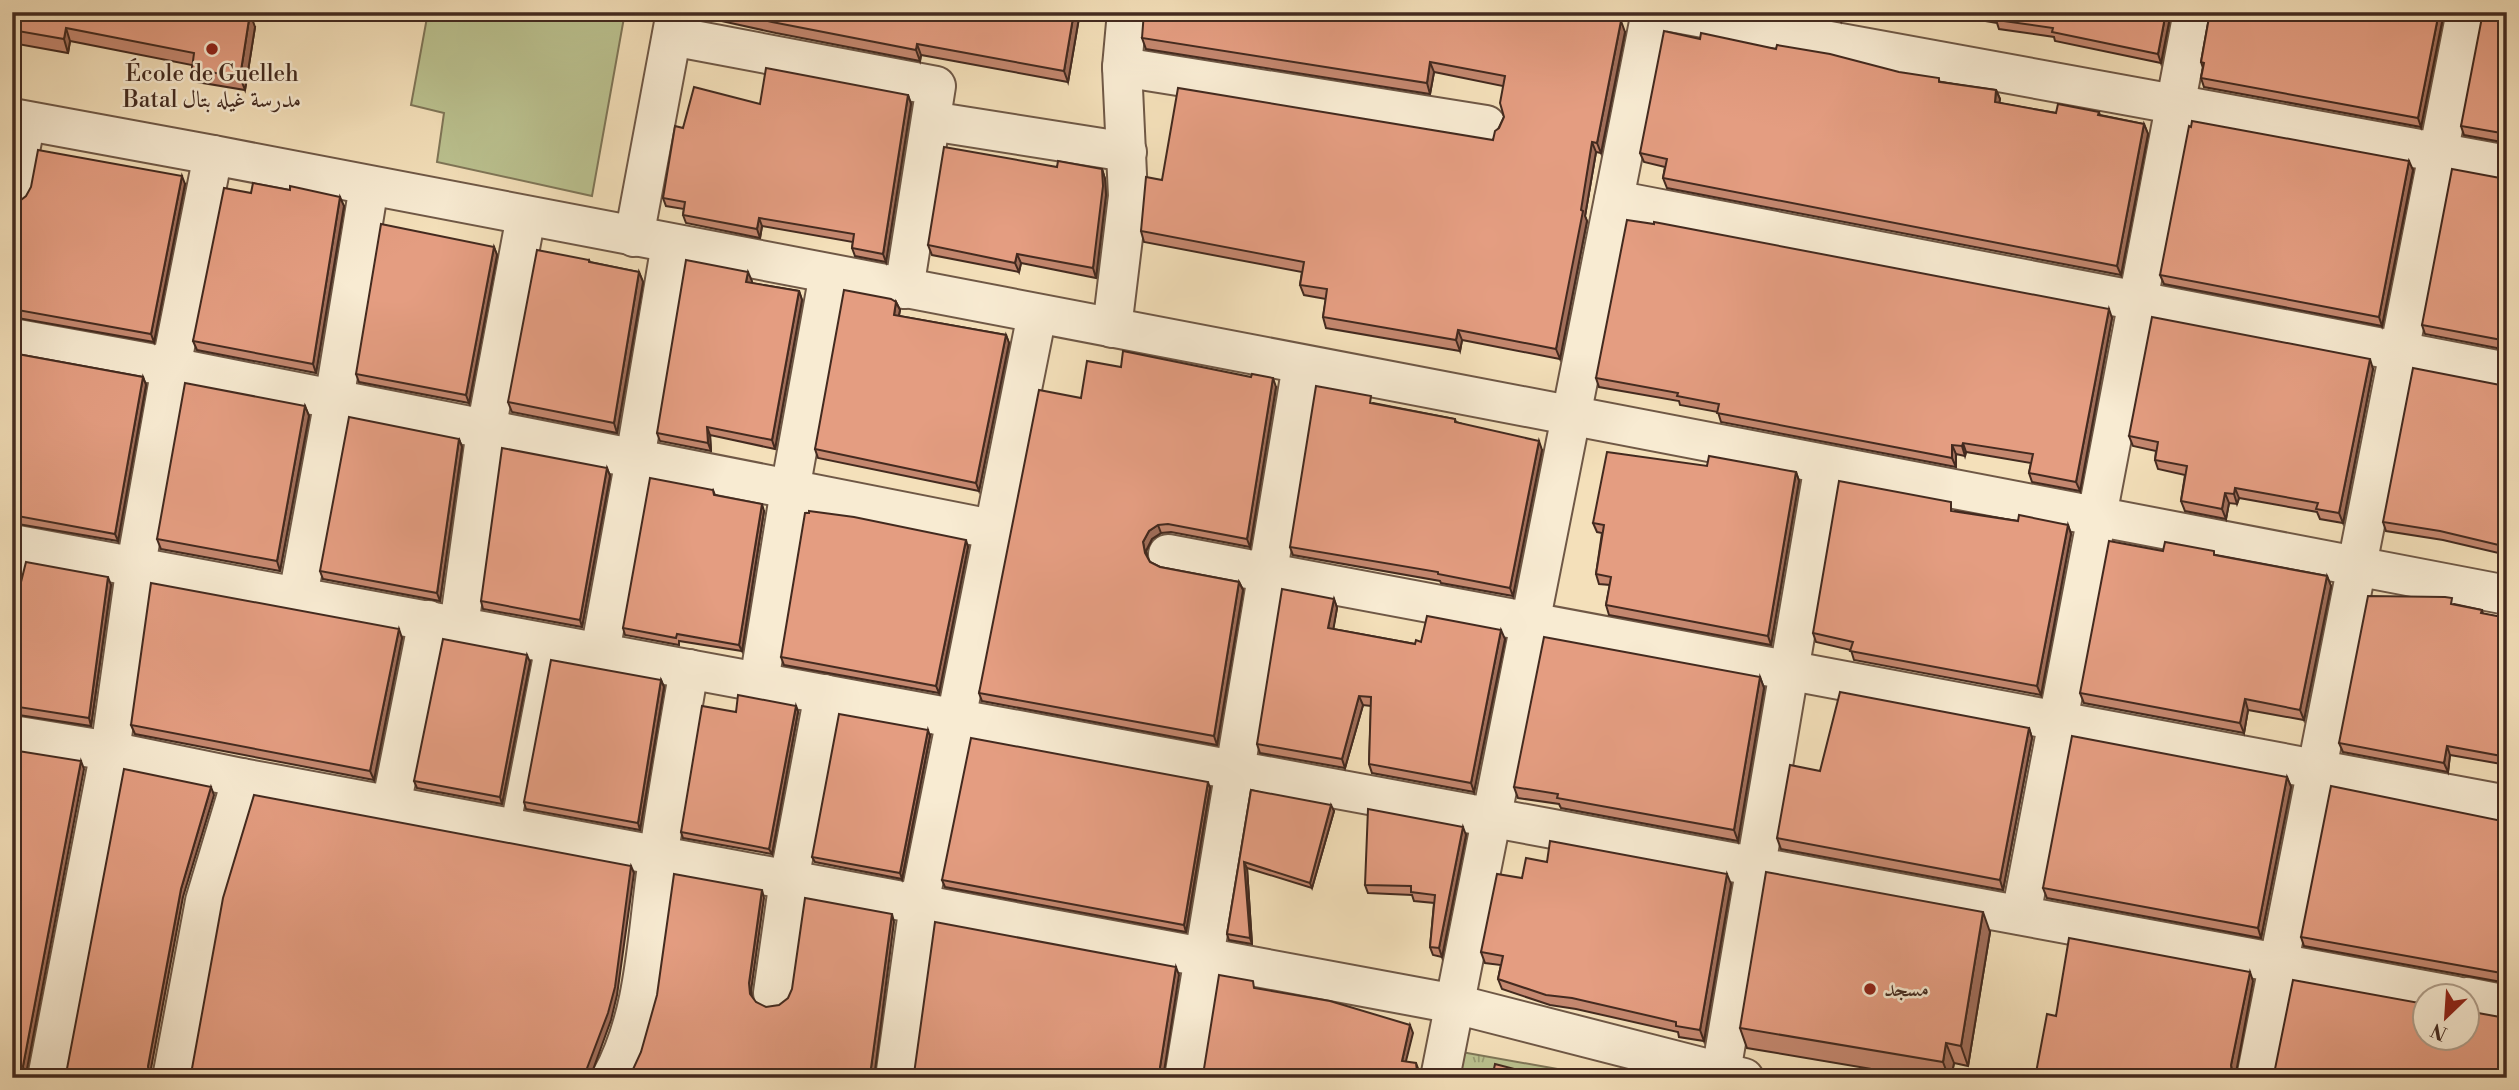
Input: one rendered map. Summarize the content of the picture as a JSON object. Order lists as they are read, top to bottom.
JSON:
{
  "places": ["École de Guelleh Batal مدرسة غيله بتال", "مسجد"],
  "north": "bottom left"
}
